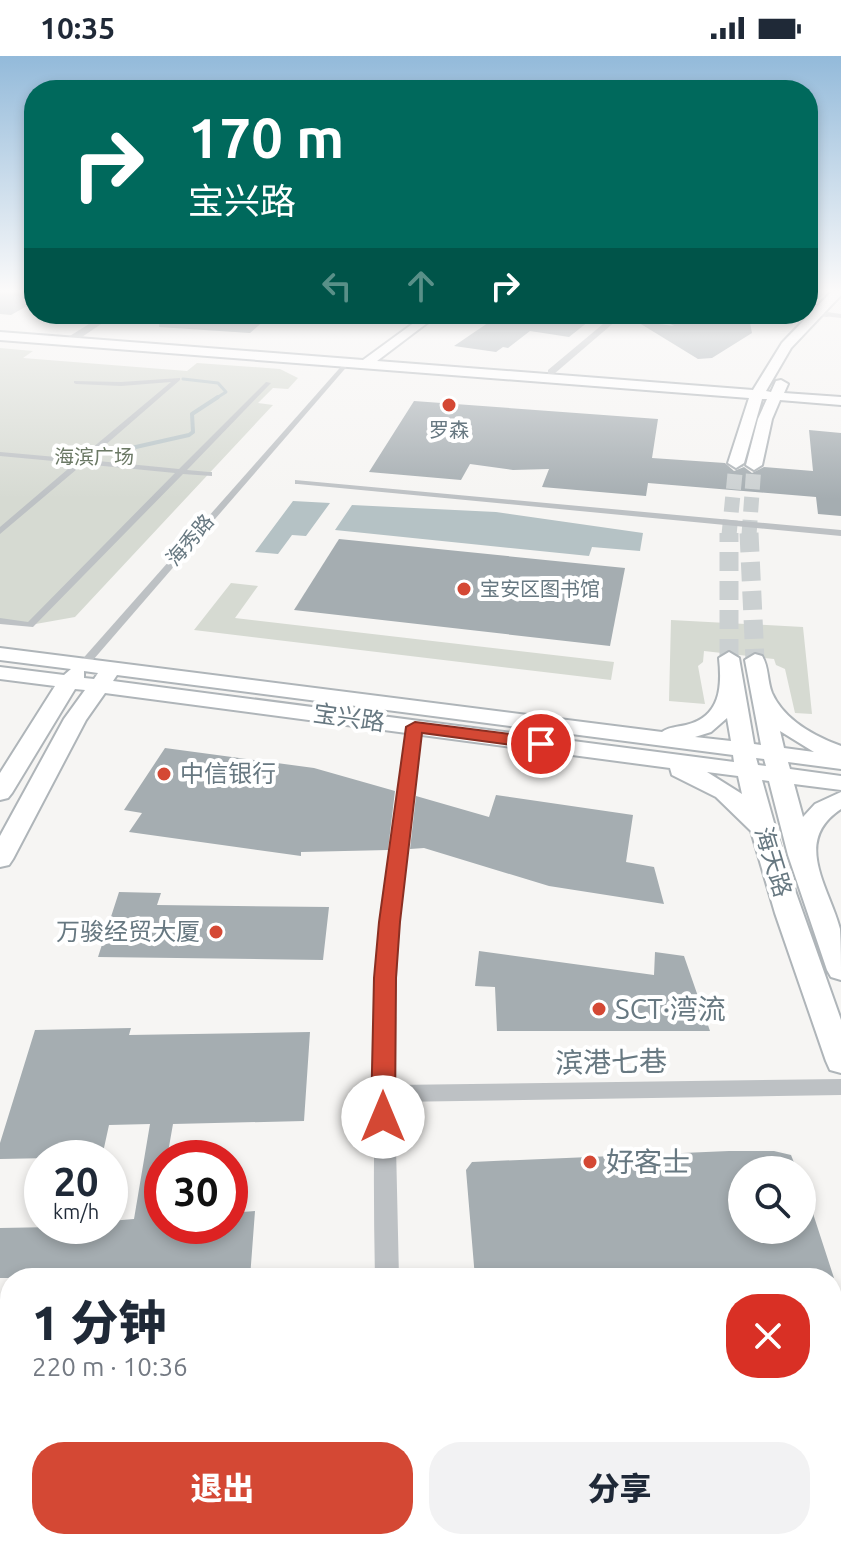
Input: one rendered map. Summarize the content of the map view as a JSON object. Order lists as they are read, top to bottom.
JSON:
{
  "streets": {
    "main road": ["海秀路", "宝兴路", "海天路"],
    "street": ["滨港七巷"]
  },
  "crossings": [
    ["海秀路", "宝兴路"],
    ["宝兴路", "海天路"]
  ],
  "parks": ["海滨广场"],
  "places": [
    "罗森",
    "宝安区图书馆",
    "中信银行",
    "万骏经贸大厦",
    "SCT·湾流",
    "好客士"
  ],
  "page": {
    "status": "10:35",
    "turn": ["170 m", "宝兴路"],
    "speed": "20 km/h",
    "limit": "30",
    "heading": ["1 分钟", "220 m · 10:36"],
    "buttons": ["退出", "分享"]
  }
}
